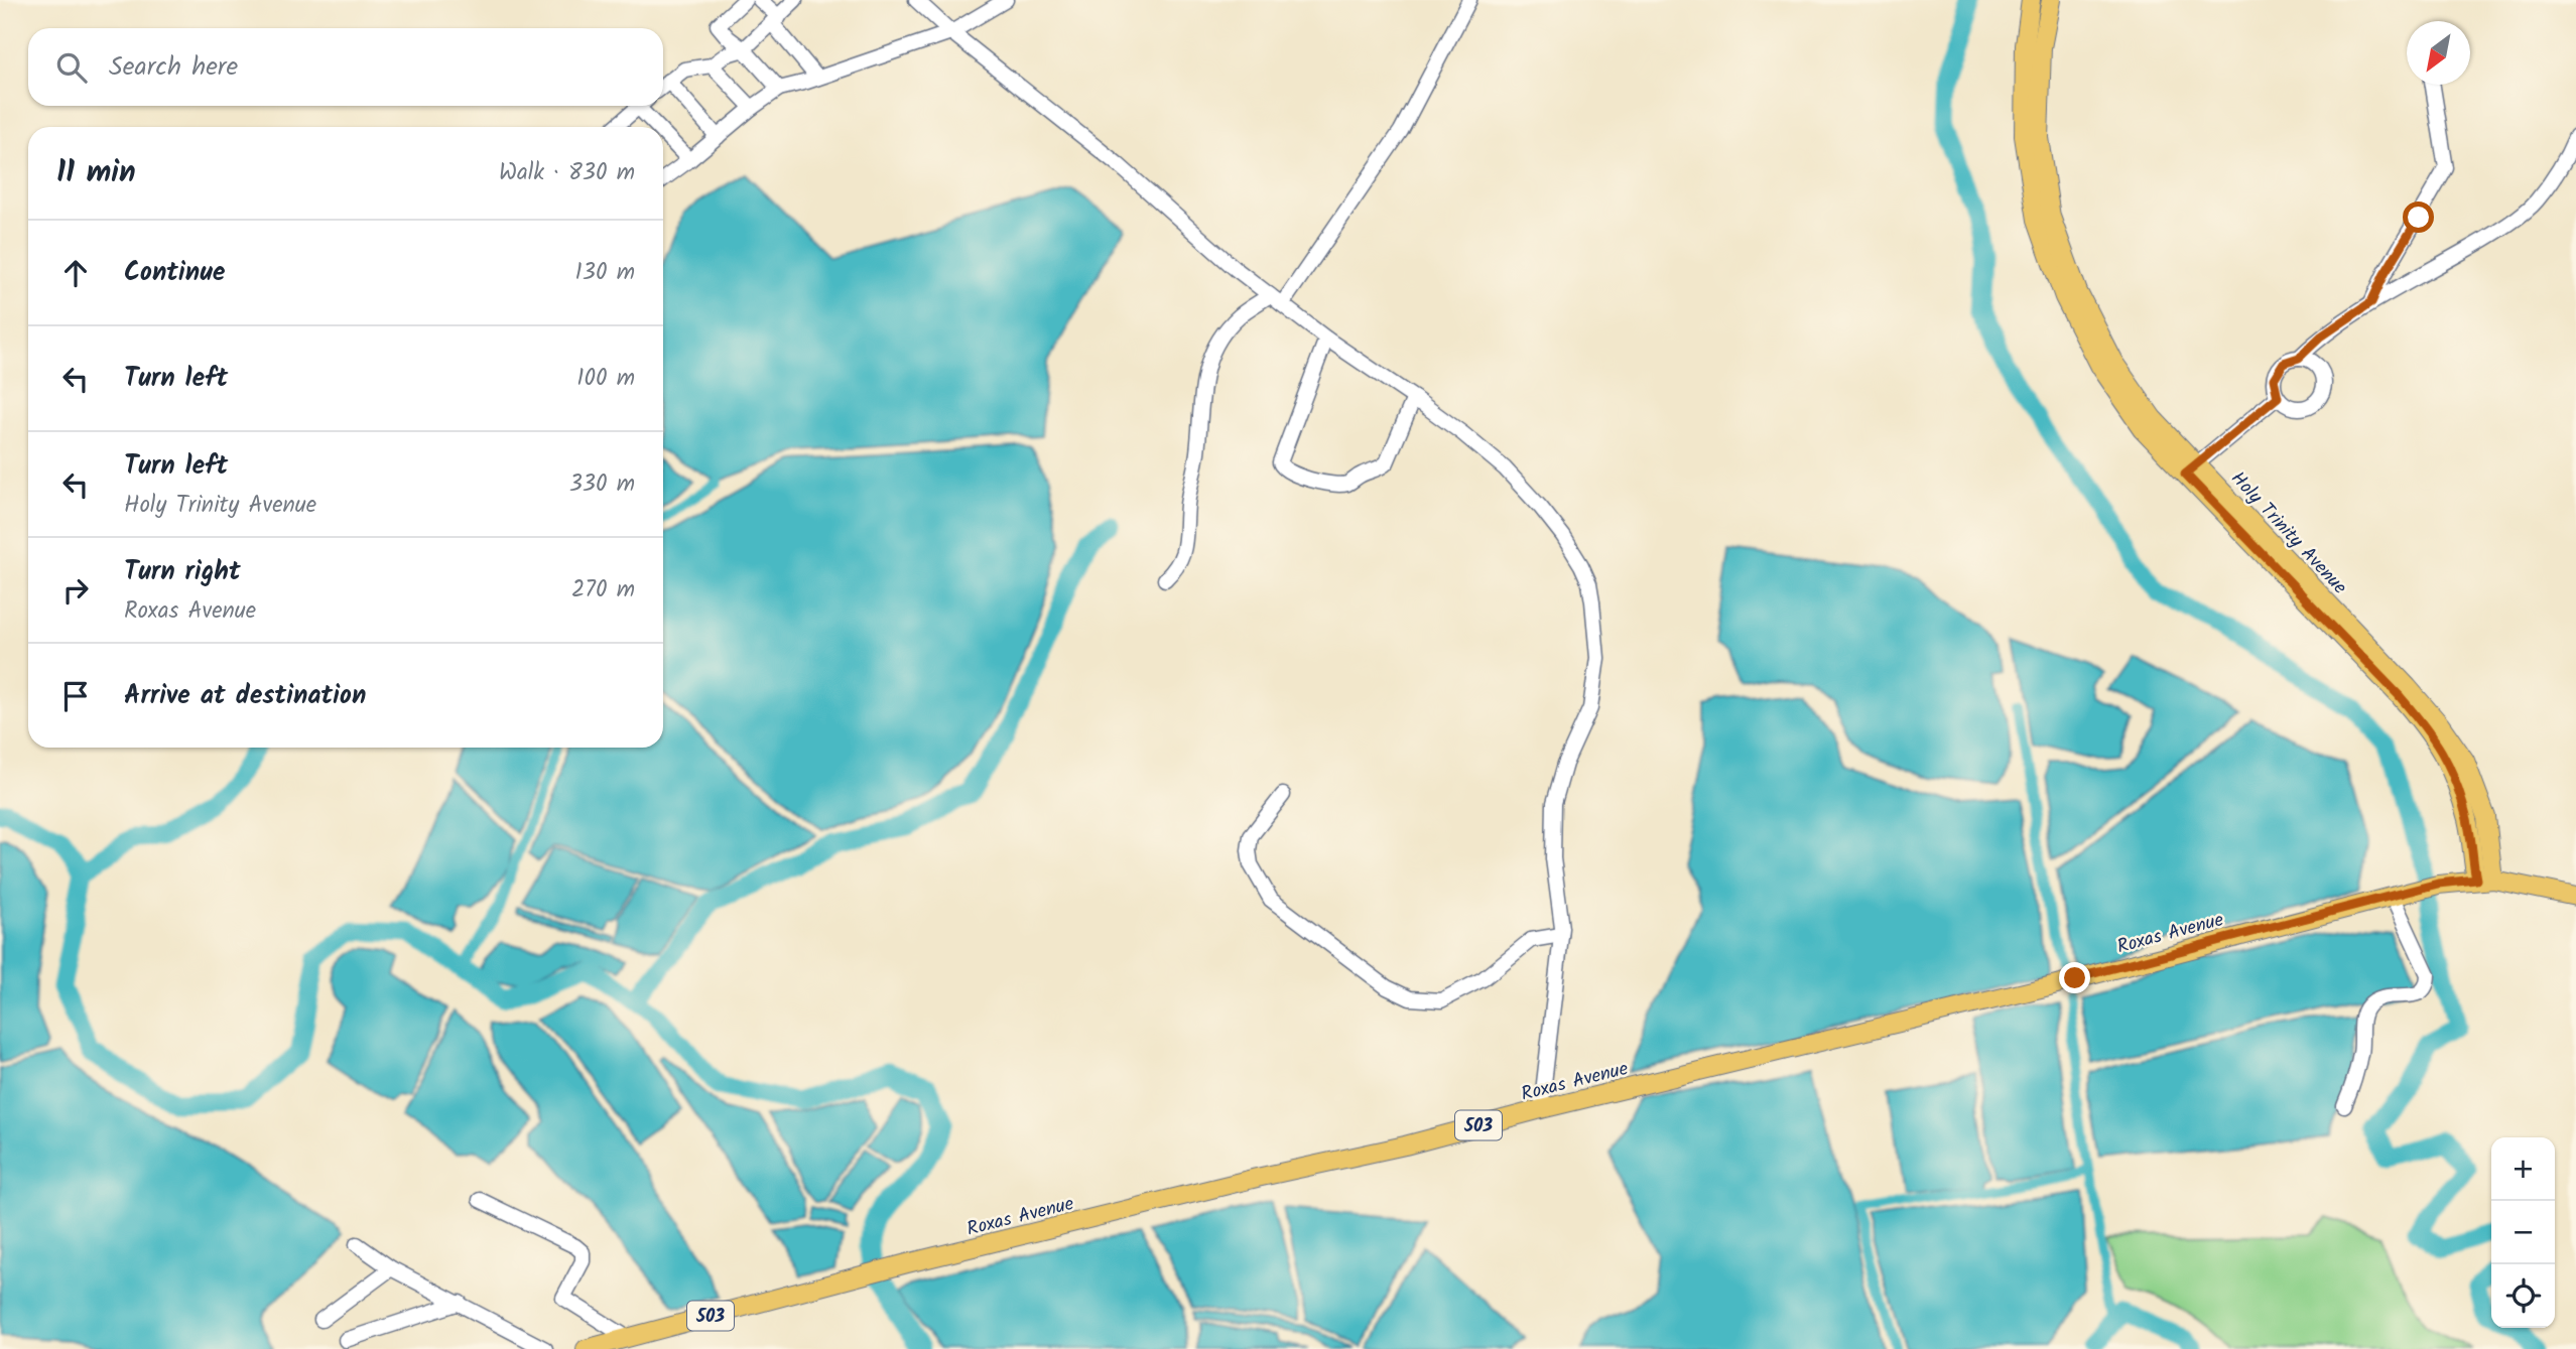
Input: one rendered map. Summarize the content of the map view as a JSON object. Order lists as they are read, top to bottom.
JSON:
{
  "streets": {
    "main road": ["Holy Trinity Avenue", "Roxas Avenue", "503"]
  },
  "crossings": [
    ["Holy Trinity Avenue", "Roxas Avenue"]
  ],
  "north": "bottom left",
  "page": {
    "search": "Search here",
    "heading": ["11 min", "Walk · 830 m"],
    "list": [
      ["Continue", "130 m"],
      ["Turn left", "100 m"],
      ["Turn left", "Holy Trinity Avenue", "330 m"],
      ["Turn right", "Roxas Avenue", "270 m"],
      "Arrive at destination"
    ],
    "map_buttons": ["+", "−"]
  }
}
